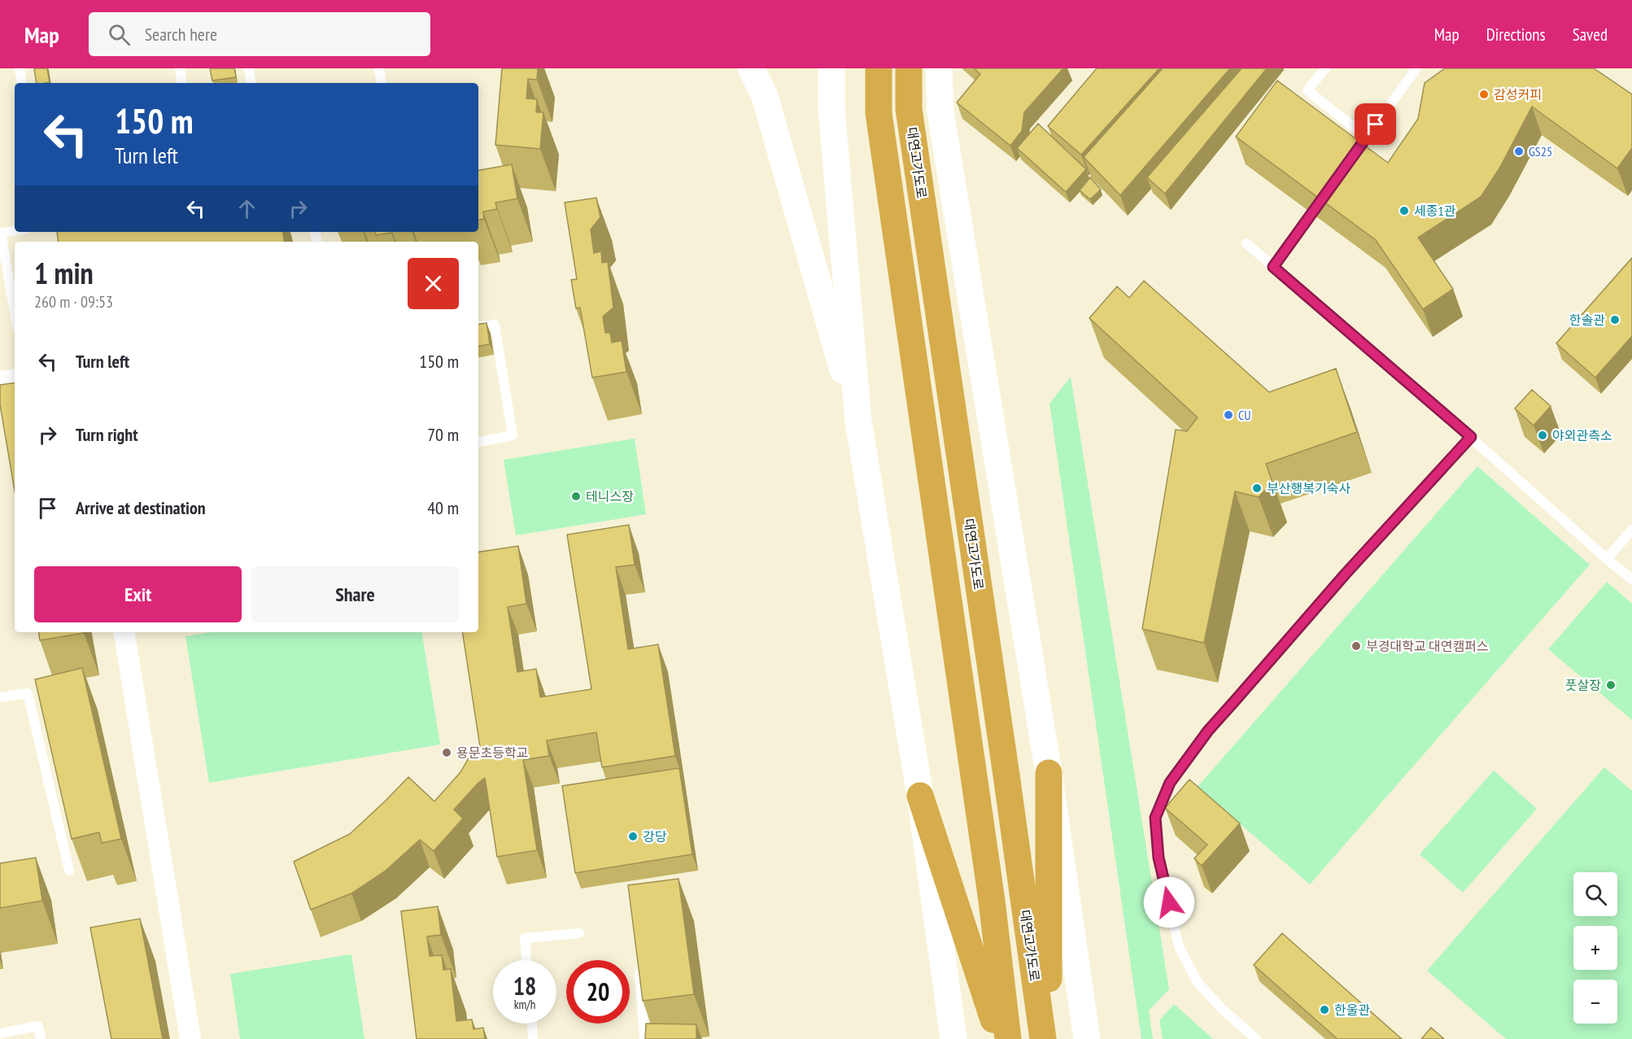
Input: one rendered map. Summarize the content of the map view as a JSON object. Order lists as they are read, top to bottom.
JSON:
{
  "streets": {
    "highway": ["대연고가도로"]
  },
  "places": [
    "감성커피",
    "GS25",
    "세종1관",
    "한솔관",
    "CU",
    "야외관측소",
    "부산행복기숙사",
    "테니스장",
    "부경대학교 대연캠퍼스",
    "풋살장",
    "용문초등학교",
    "강당",
    "한울관"
  ],
  "page": {
    "header": "Map",
    "search": "Search here",
    "nav": ["Map", "Directions", "Saved"],
    "turn": ["150 m", "Turn left"],
    "heading": ["1 min", "260 m · 09:53"],
    "list": [
      {
        "name": "Turn left",
        "value": "150 m"
      },
      {
        "name": "Turn right",
        "value": "70 m"
      },
      {
        "name": "Arrive at destination",
        "value": "40 m"
      }
    ],
    "buttons": ["Exit", "Share"],
    "map_buttons": ["+", "−"],
    "speed": "18 km/h",
    "limit": "20"
  }
}
